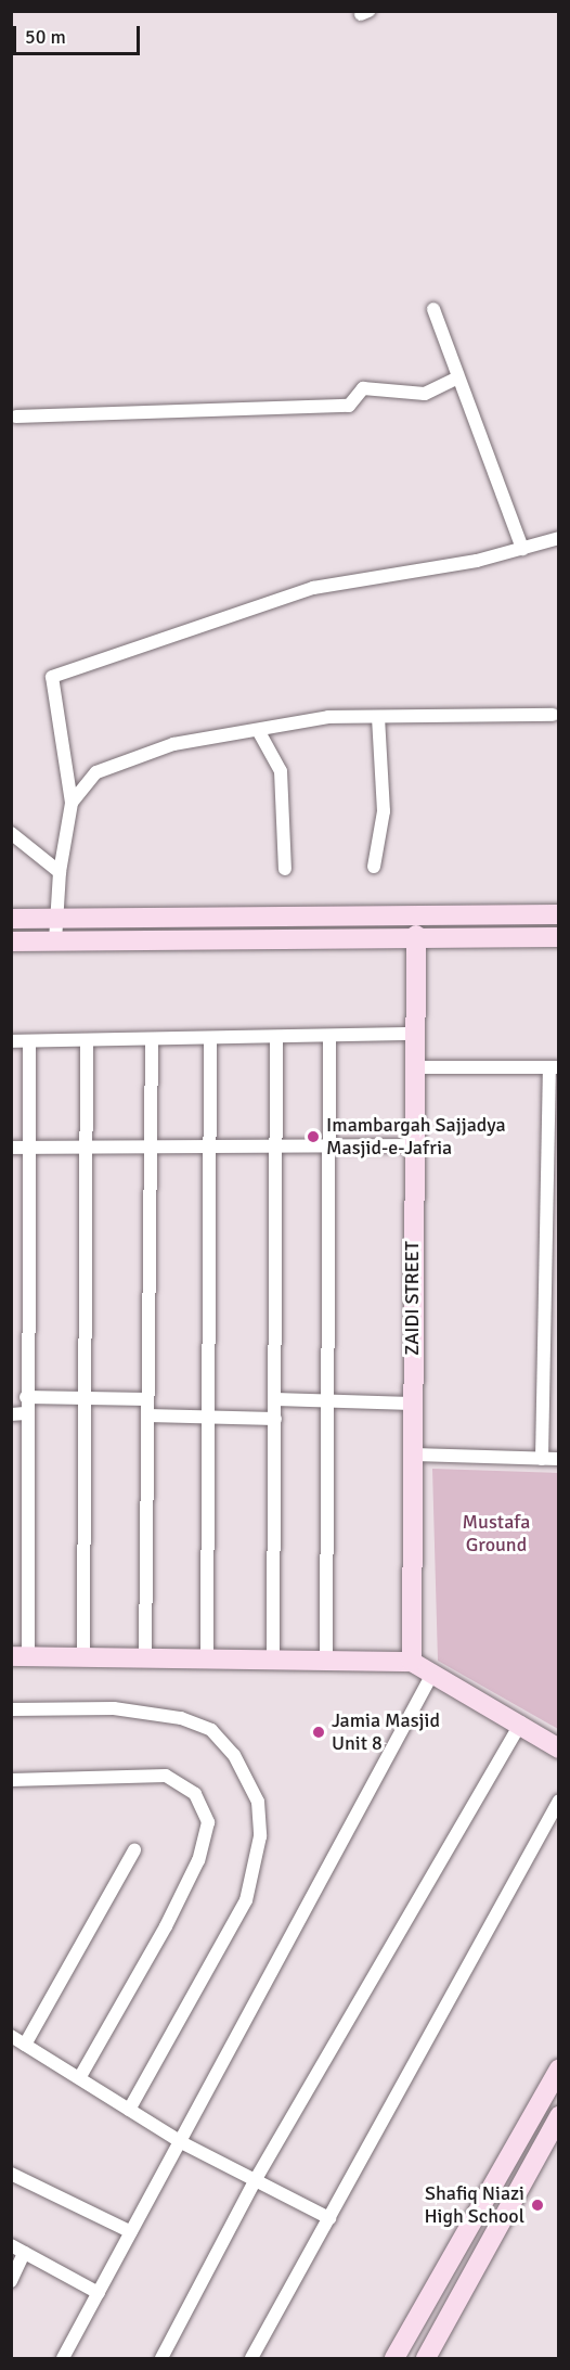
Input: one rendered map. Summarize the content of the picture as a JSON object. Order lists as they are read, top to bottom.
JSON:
{
  "streets": {
    "main road": ["ZAIDI STREET"]
  },
  "parks": ["Mustafa Ground"],
  "places": ["Imambargah Sajjadya Masjid-e-Jafria", "Jamia Masjid Unit 8", "Shafiq Niazi High School"],
  "scale_bar": "50 m"
}
